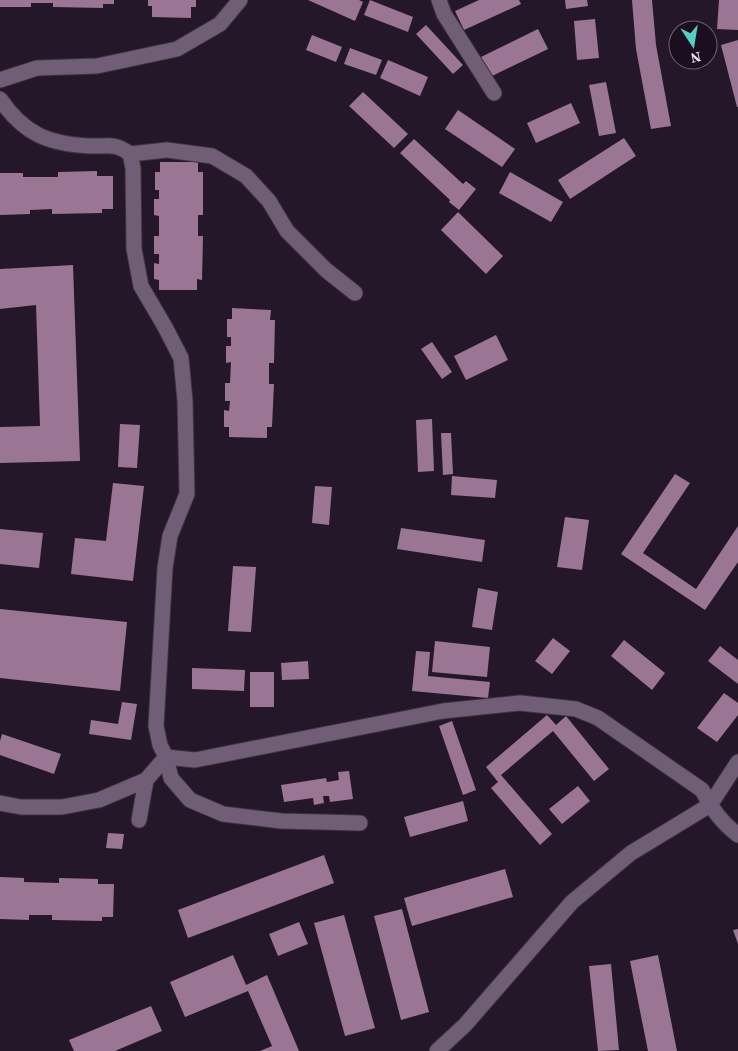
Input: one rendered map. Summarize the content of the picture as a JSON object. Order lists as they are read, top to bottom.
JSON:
{
  "north": "bottom"
}
